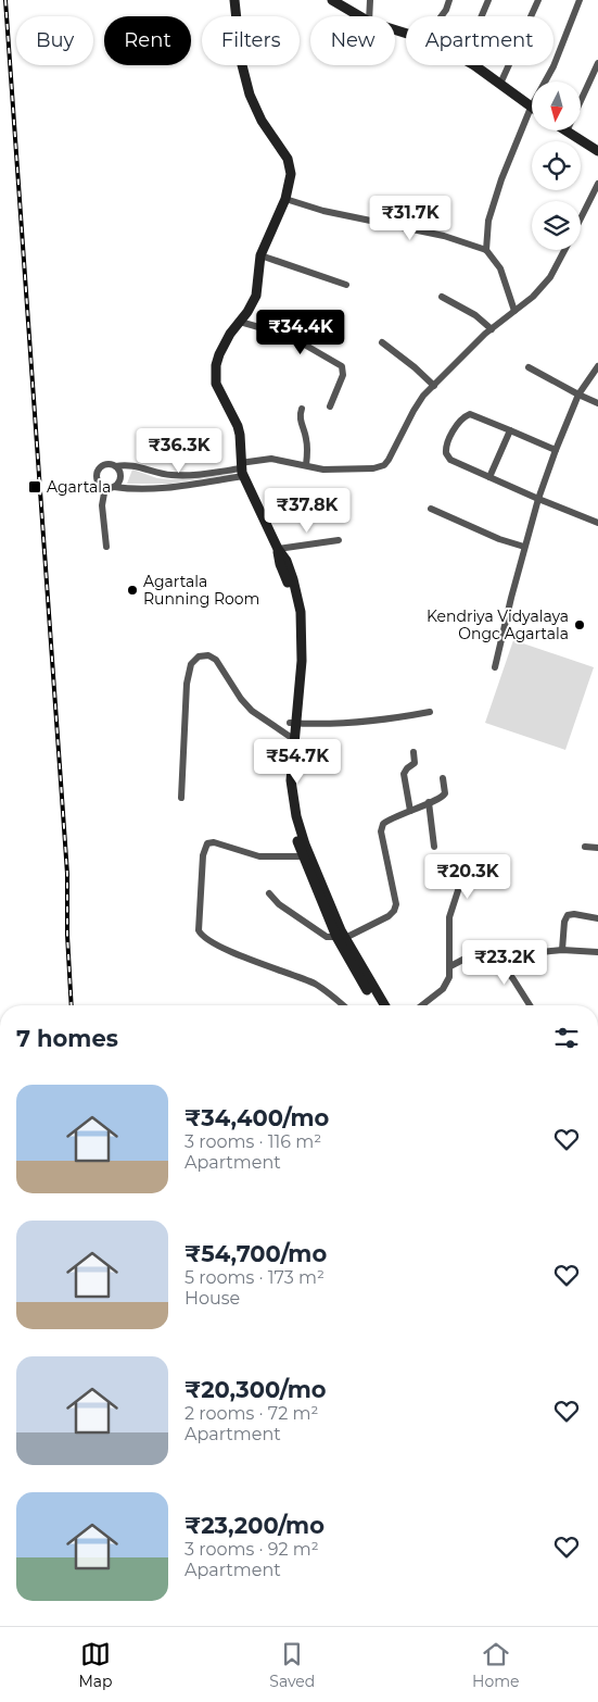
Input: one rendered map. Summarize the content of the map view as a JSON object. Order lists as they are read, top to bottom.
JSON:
{
  "places": {
    "transit": ["Agartala"],
    "other": ["Agartala Running Room", "Kendriya Vidyalaya Ongc Agartala"]
  },
  "north": "bottom",
  "page": {
    "chip": [
      "Buy",
      "Rent",
      "Filters",
      "New",
      "Apartment"
    ],
    "price": [
      "₹31.7K",
      "₹34.4K",
      "₹36.3K",
      "₹37.8K",
      "₹54.7K",
      "₹20.3K",
      "₹23.2K"
    ],
    "heading": "7 homes",
    "list": [
      {
        "name": "₹34,400/mo",
        "note": "3 rooms · 116 m² · Apartment"
      },
      {
        "name": "₹54,700/mo",
        "note": "5 rooms · 173 m² · House"
      },
      {
        "name": "₹20,300/mo",
        "note": "2 rooms · 72 m² · Apartment"
      },
      {
        "name": "₹23,200/mo",
        "note": "3 rooms · 92 m² · Apartment"
      }
    ],
    "tabs": ["Map", "Saved", "Home"]
  }
}
